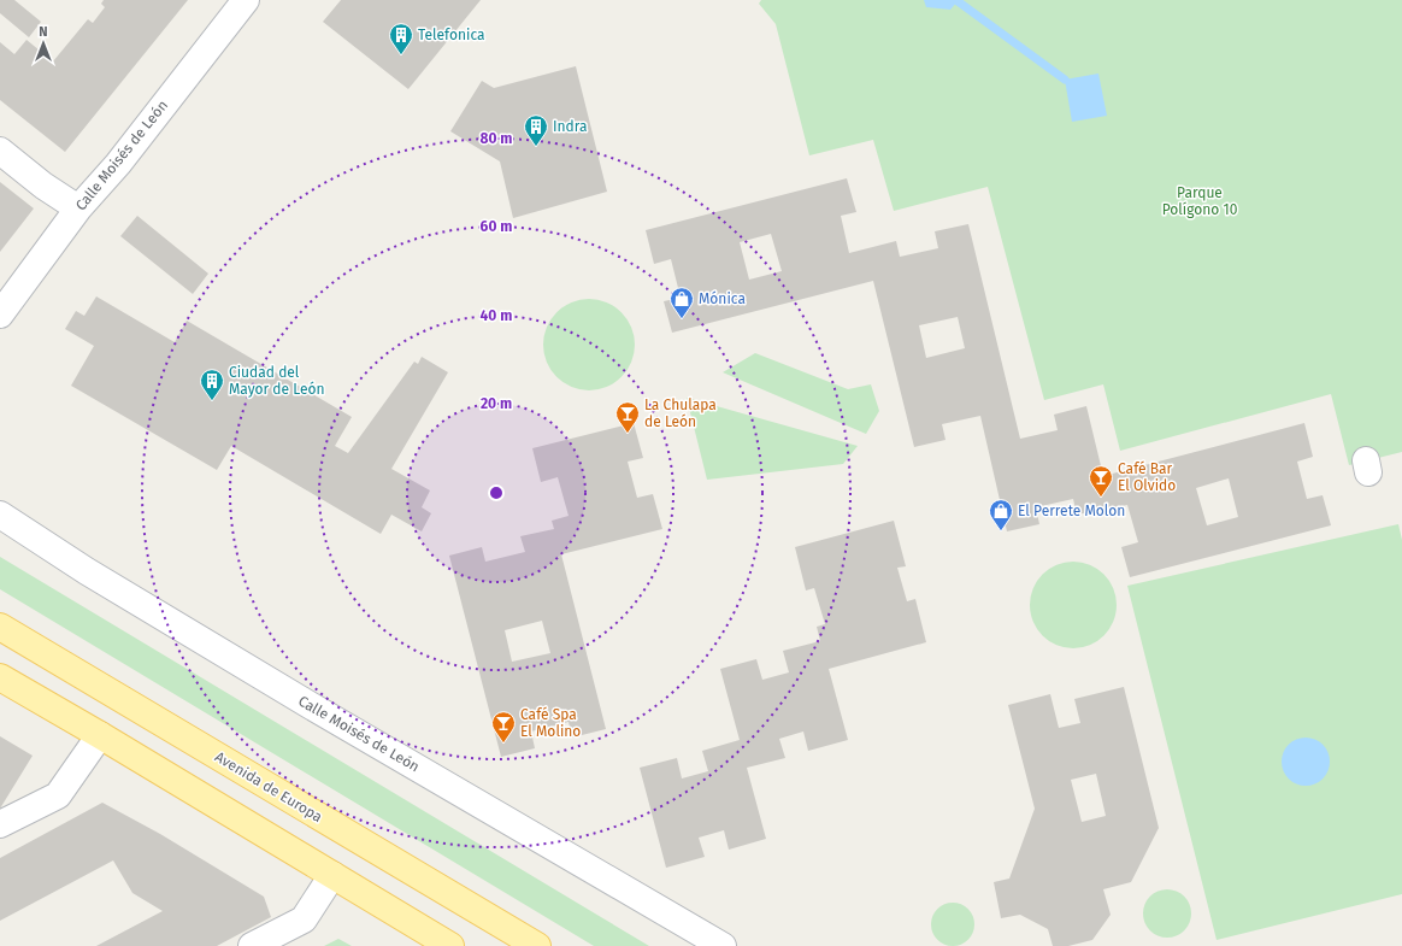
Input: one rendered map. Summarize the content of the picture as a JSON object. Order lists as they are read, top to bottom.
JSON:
{
  "streets": {
    "main road": ["Avenida de Europa"],
    "street": ["Calle Moisés de León"]
  },
  "parks": ["Parque Polígono 10"],
  "places": {
    "building": ["Telefonica", "Indra", "Ciudad del Mayor de León"],
    "shop": ["Mónica", "El Perrete Molon"],
    "bar": ["La Chulapa de León", "Café Bar El Olvido", "Café Spa El Molino"]
  },
  "north": "top",
  "rings": [
    "80 m",
    "60 m",
    "40 m",
    "20 m"
  ]
}
